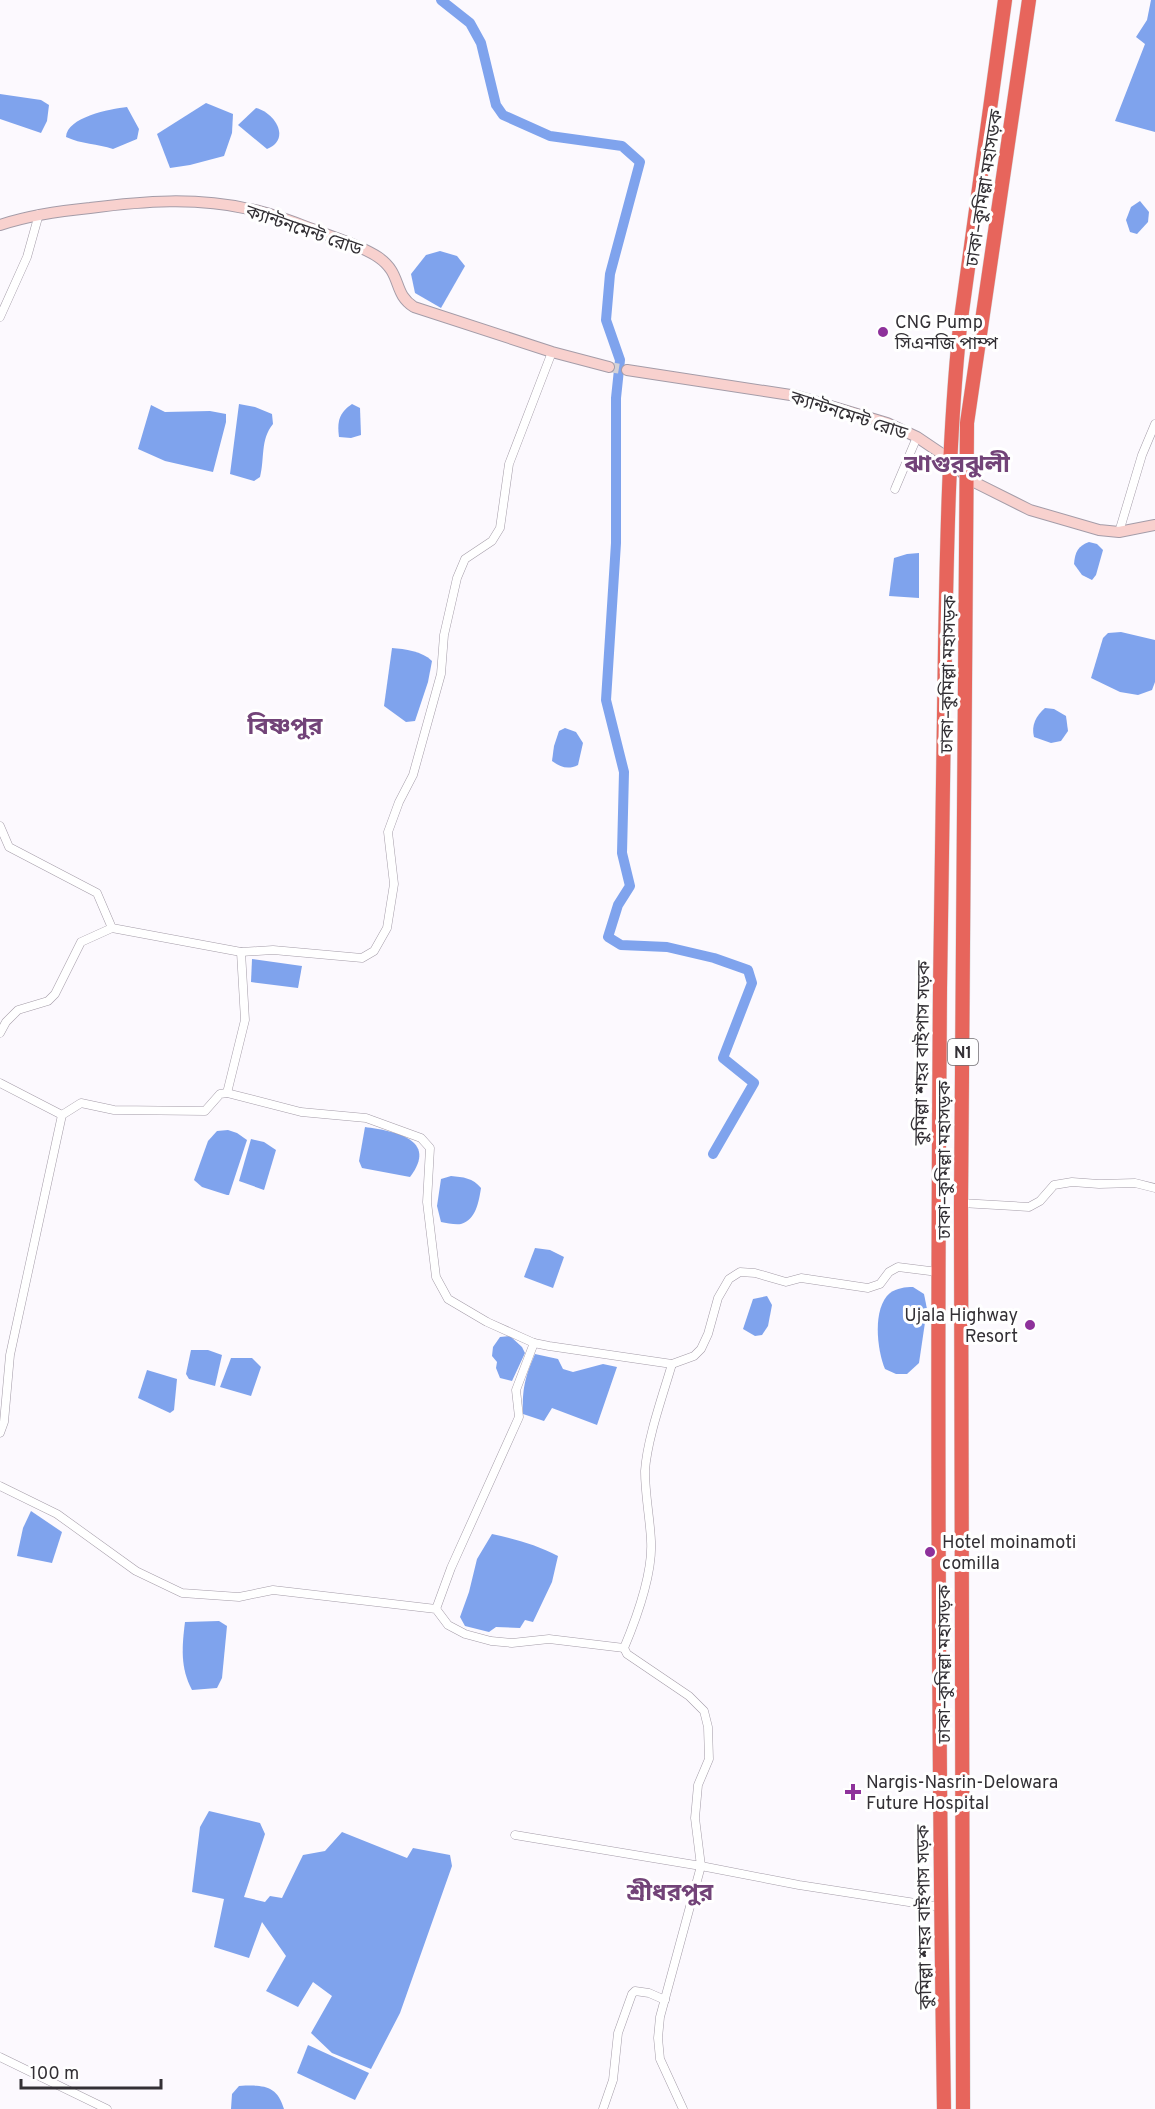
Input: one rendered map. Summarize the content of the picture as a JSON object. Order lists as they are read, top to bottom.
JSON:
{
  "streets": {
    "highway": ["ঢাকা–কুমিল্লা মহাসড়ক", "N1", "কুমিল্লা শহর বাইপাস সড়ক"],
    "main road": ["ক্যান্টনমেন্ট রোড"]
  },
  "crossings": [
    ["ঢাকা–কুমিল্লা মহাসড়ক", "ক্যান্টনমেন্ট রোড"],
    ["ক্যান্টনমেন্ট রোড", "কুমিল্লা শহর বাইপাস সড়ক"]
  ],
  "districts": ["ঝাগুরঝুলী", "বিষ্ণপুর", "শ্রীধরপুর"],
  "places": {
    "other": ["CNG Pump সিএনজি পাম্প", "Ujala Highway Resort", "Hotel moinamoti comilla"],
    "health": ["Nargis-Nasrin-Delowara Future Hospital"]
  },
  "scale_bar": "100 m"
}
